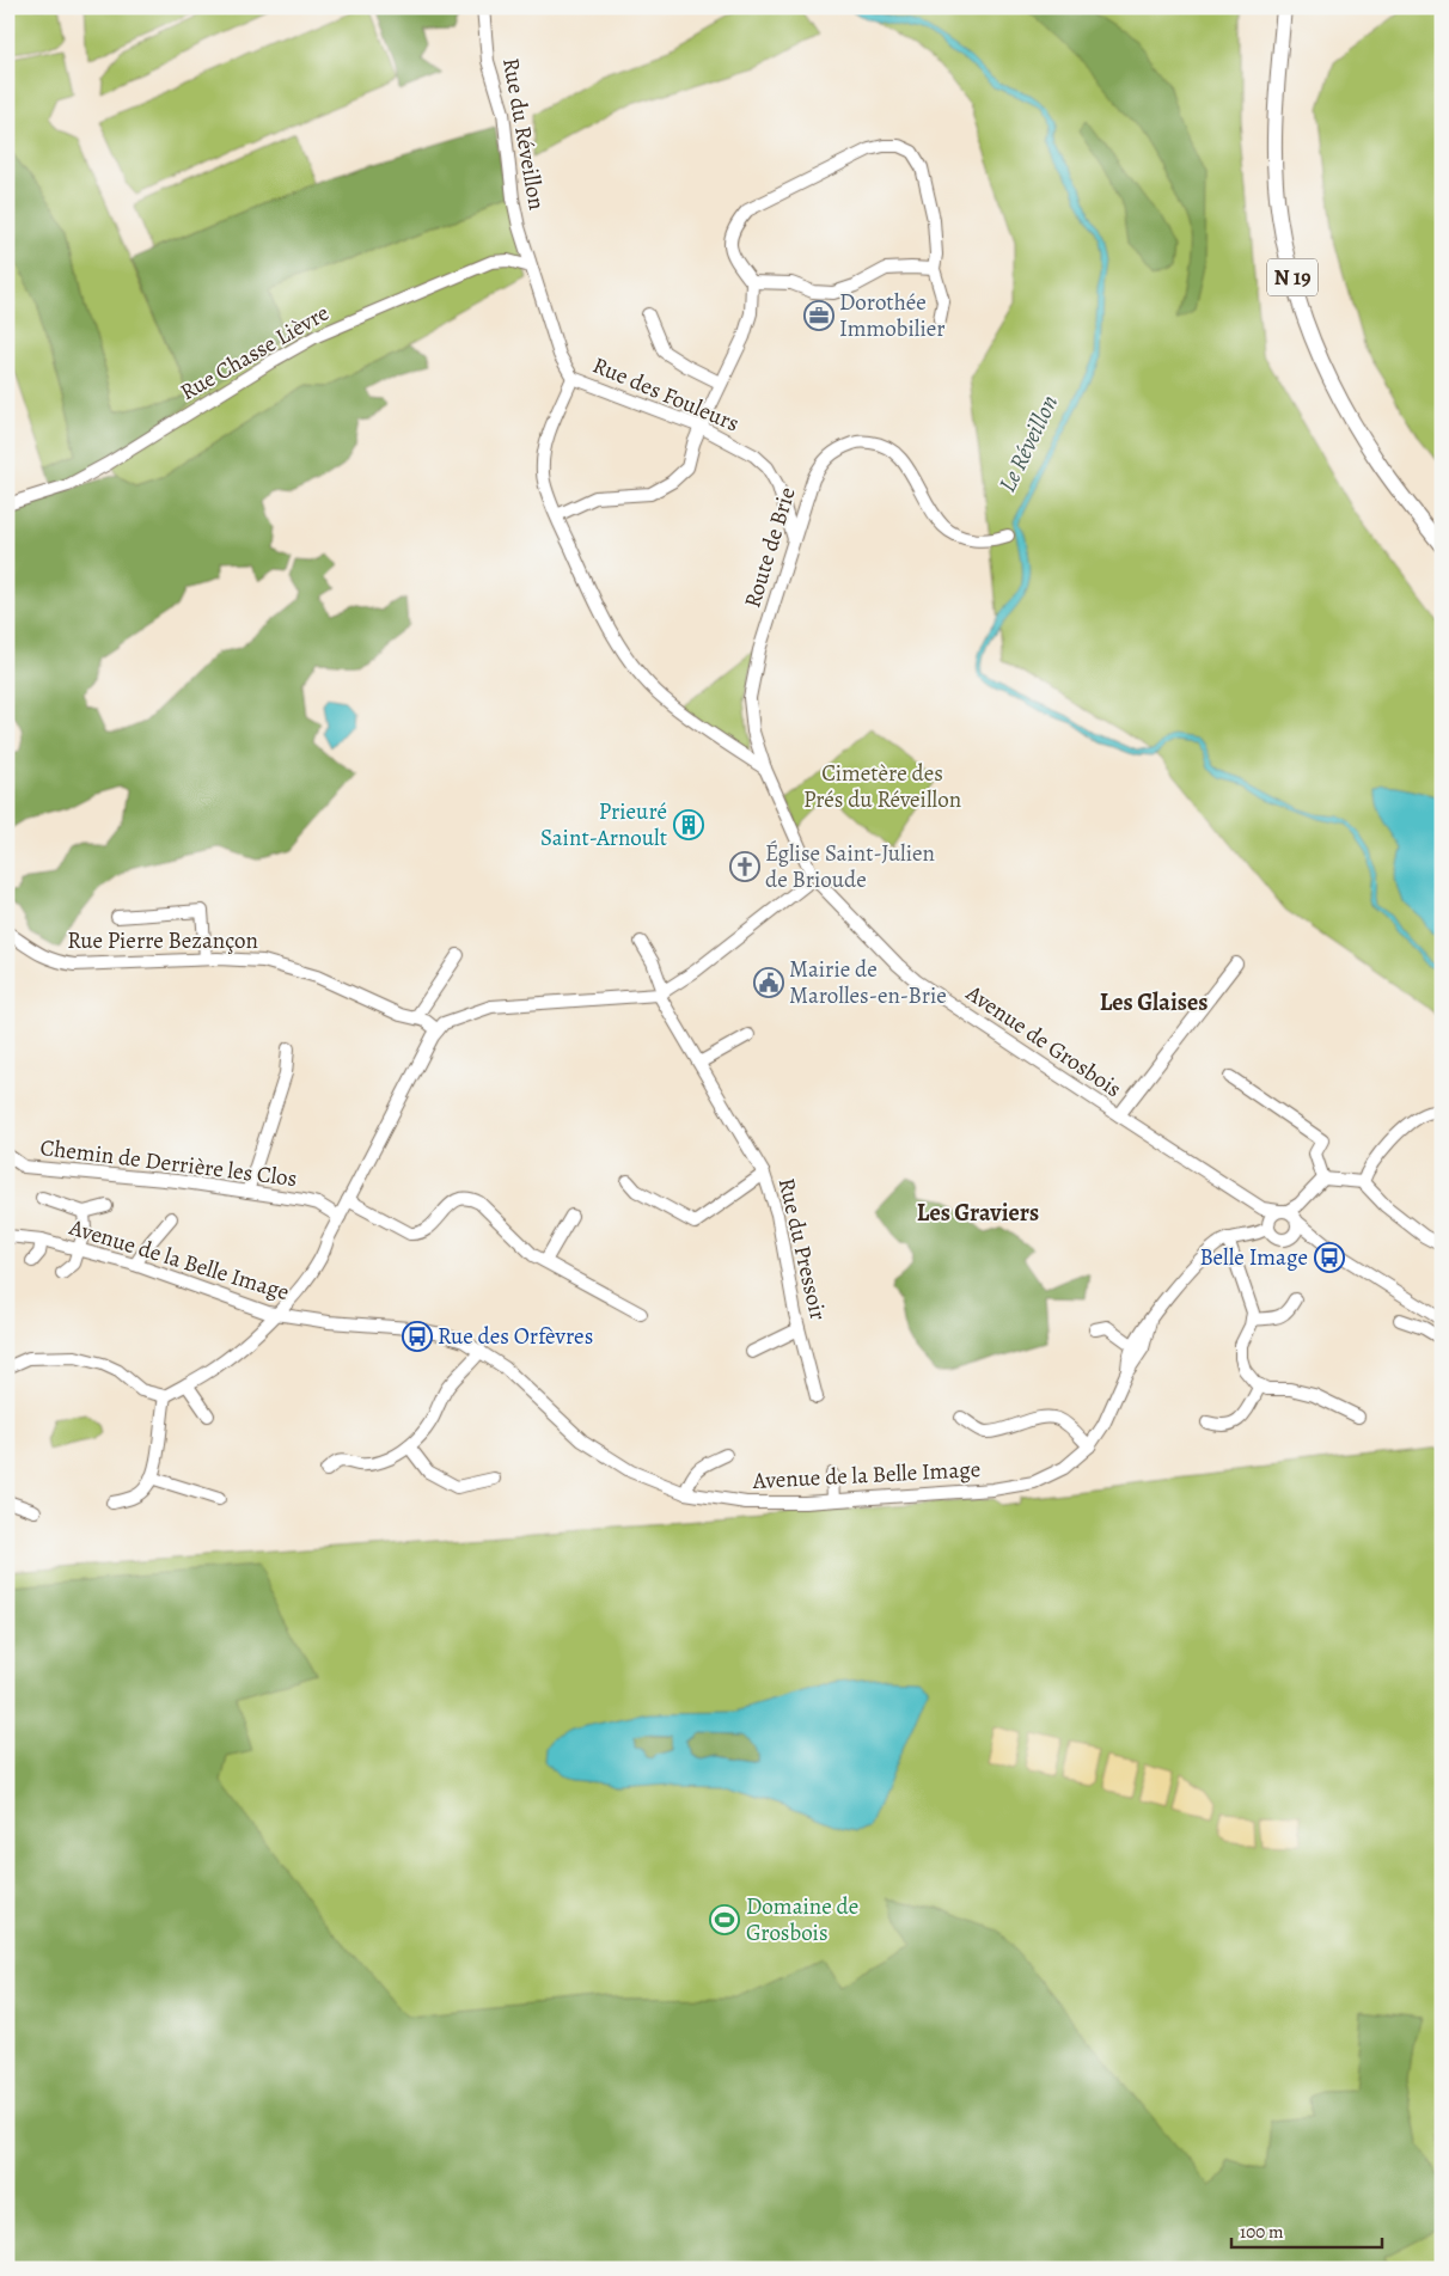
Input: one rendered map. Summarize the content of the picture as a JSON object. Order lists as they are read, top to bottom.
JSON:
{
  "streets": {
    "main road": ["N 19"],
    "street": [
      "Rue du Réveillon",
      "Rue Chasse Lièvre",
      "Rue des Fouleurs",
      "Route de Brie",
      "Rue Pierre Bezançon",
      "Avenue de Grosbois",
      "Chemin de Derrière les Clos",
      "Rue du Pressoir",
      "Avenue de la Belle Image"
    ]
  },
  "crossings": [
    ["Rue du Réveillon", "Rue Chasse Lièvre"],
    ["Rue du Réveillon", "Rue des Fouleurs"],
    ["Rue des Fouleurs", "Route de Brie"],
    ["Route de Brie", "Avenue de Grosbois"],
    ["Avenue de Grosbois", "Avenue de la Belle Image"]
  ],
  "districts": ["Les Glaises", "Les Graviers"],
  "water": ["Le Réveillon"],
  "parks": ["Cimetère des Prés du Réveillon"],
  "places": {
    "office": ["Dorothée Immobilier"],
    "building": ["Prieuré Saint-Arnoult"],
    "church": ["Église Saint-Julien de Brioude"],
    "public building": ["Mairie de Marolles-en-Brie"],
    "bus stop": ["Belle Image", "Rue des Orfèvres"],
    "sports": ["Domaine de Grosbois"]
  },
  "scale_bar": "100 m"
}
